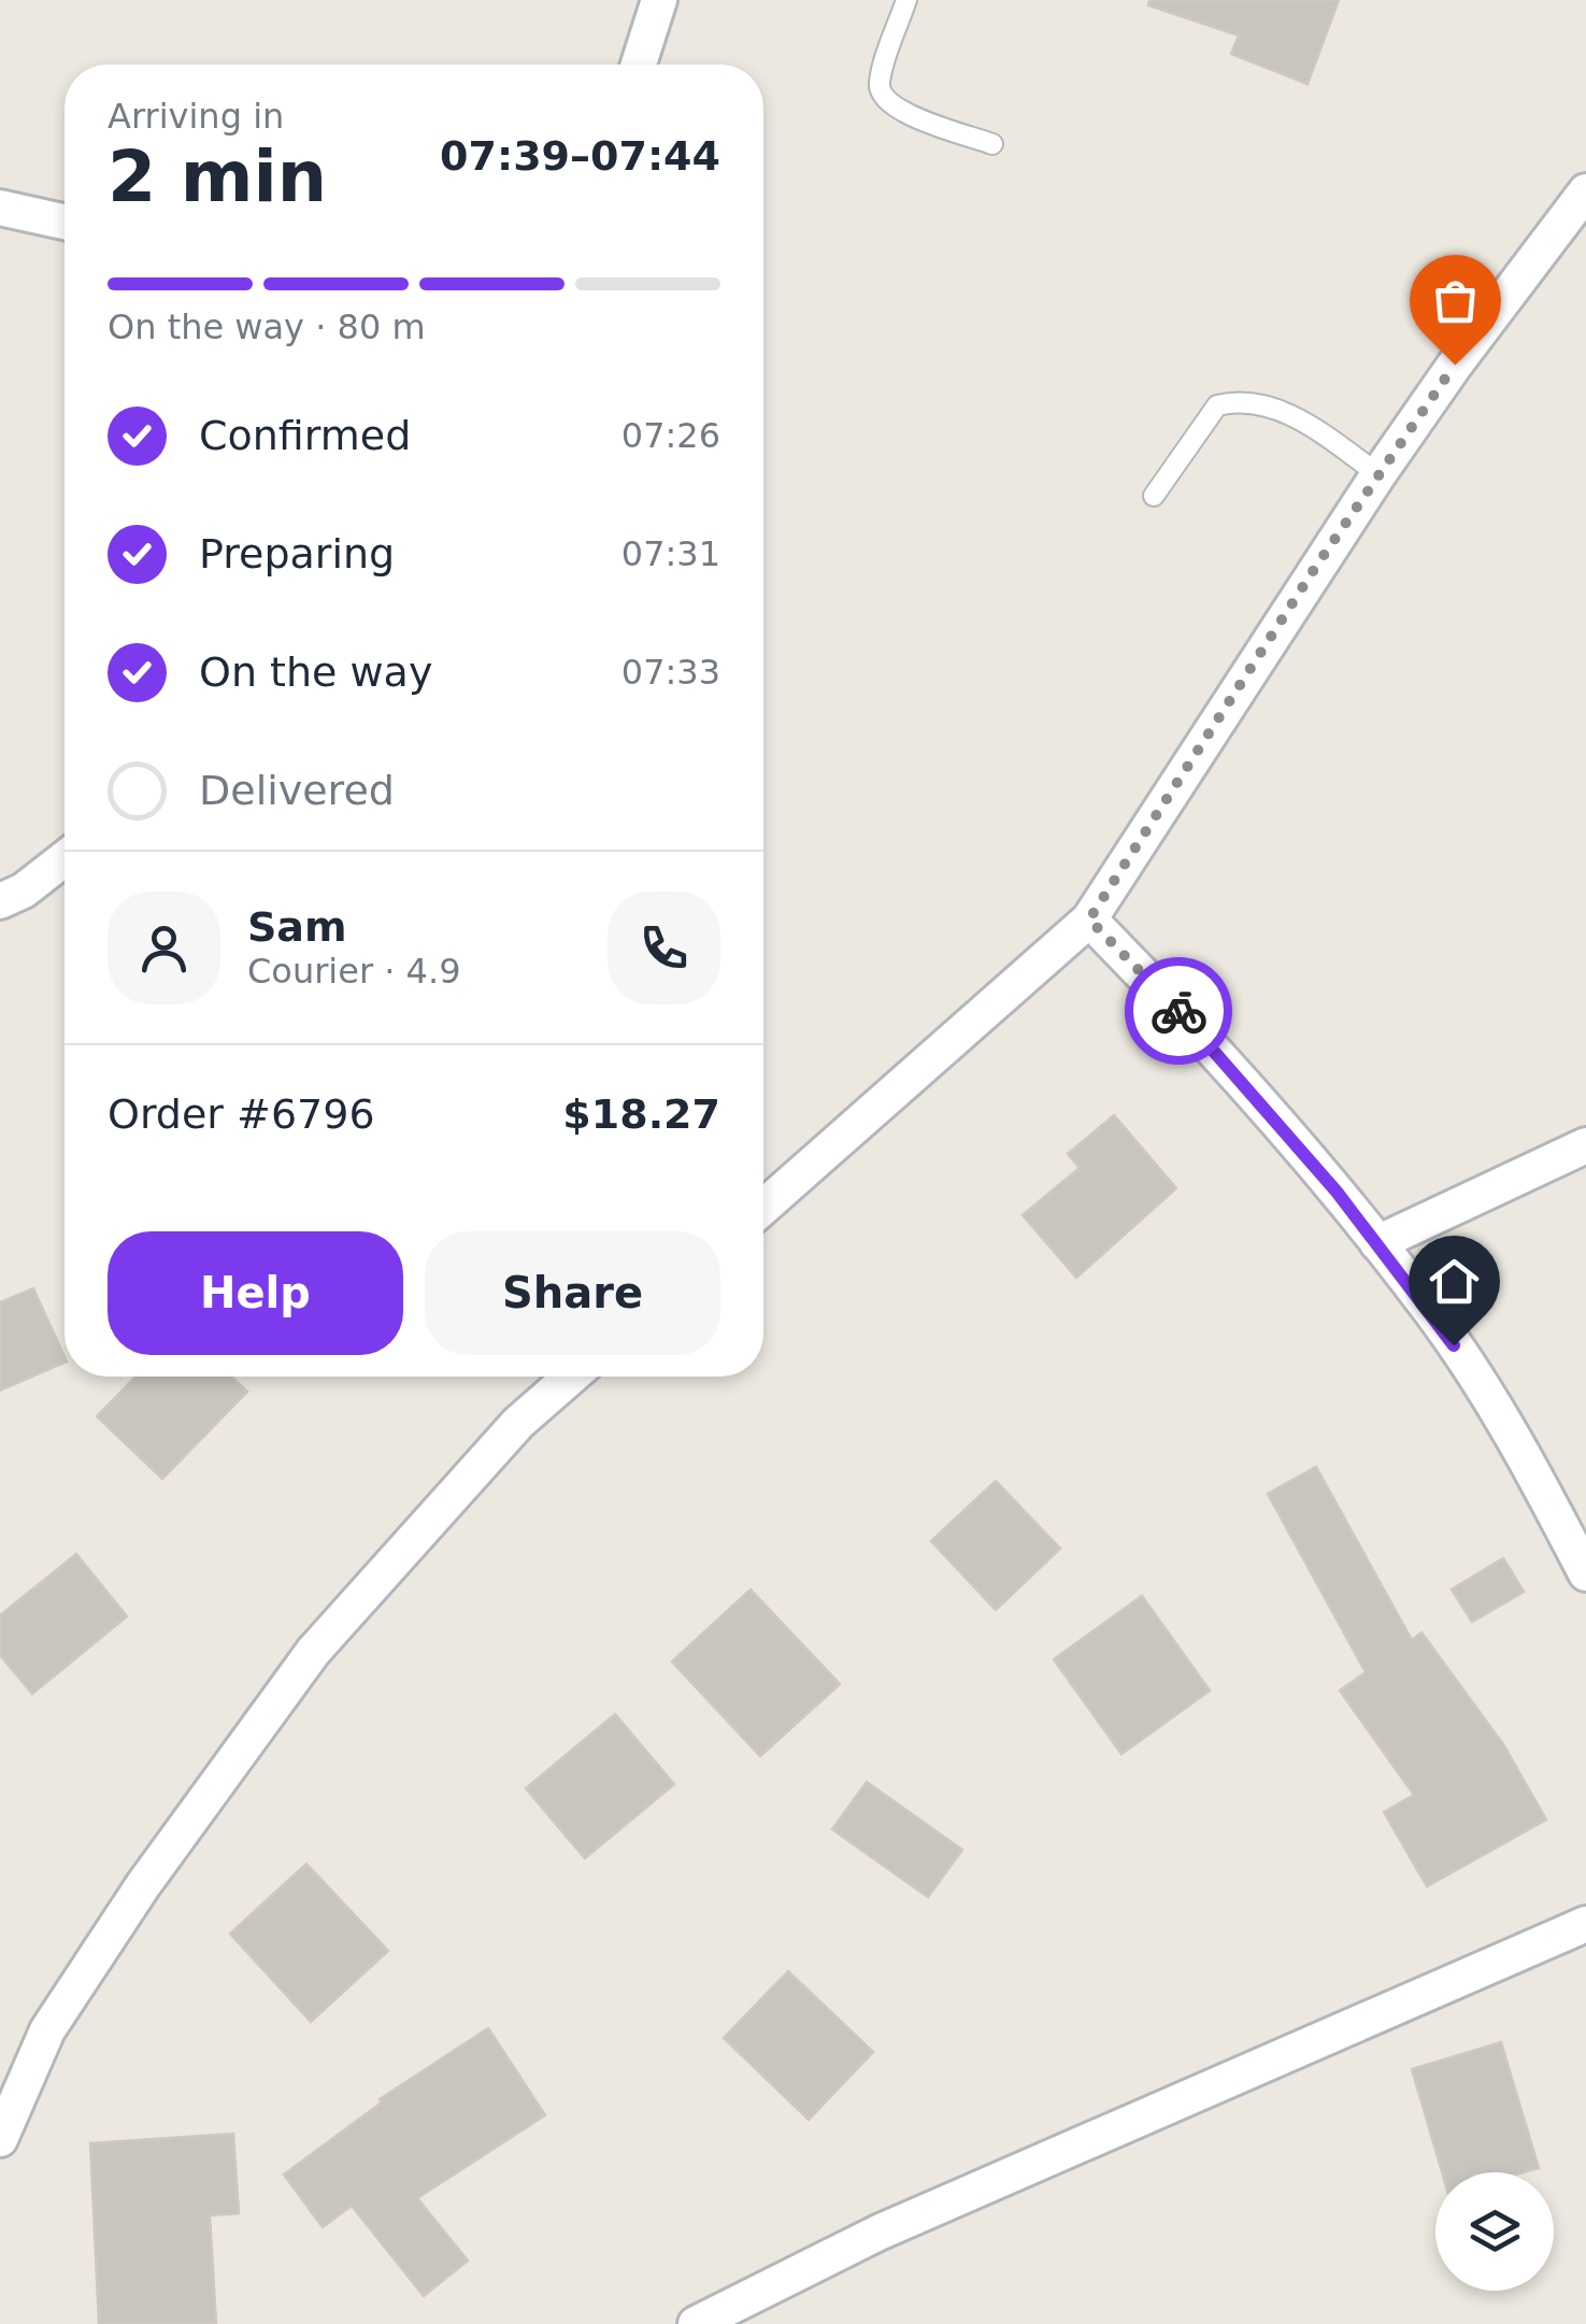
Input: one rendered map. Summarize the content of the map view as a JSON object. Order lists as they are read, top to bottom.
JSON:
{
  "page": {
    "heading": ["2 min", "Arriving in", "07:39–07:44"],
    "panel": [
      "Sam",
      "Courier · 4.9",
      "Order #6796",
      "$18.27"
    ],
    "bar": "On the way · 80 m",
    "list": [
      ["Confirmed", "07:26"],
      ["Preparing", "07:31"],
      ["On the way", "07:33"],
      "Delivered"
    ],
    "buttons": ["Help", "Share"]
  }
}
